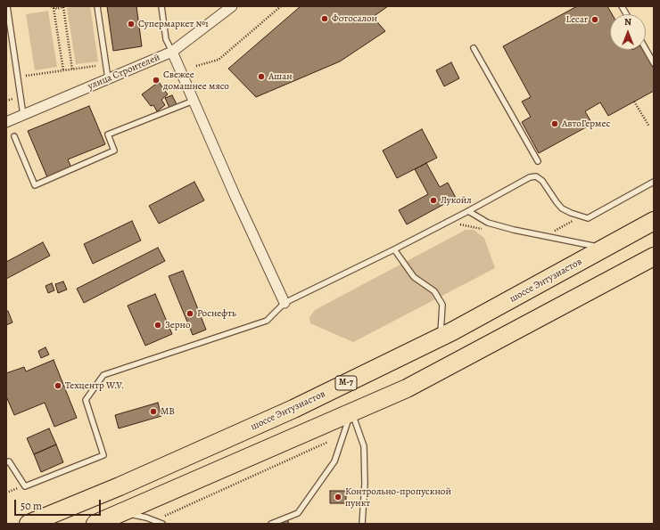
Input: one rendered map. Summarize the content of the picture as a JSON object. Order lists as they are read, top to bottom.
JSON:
{
  "streets": {
    "highway": ["шоссе Энтузиастов", "М-7"],
    "street": ["улица Строителей"]
  },
  "places": [
    "Фотосалон",
    "Lecar",
    "Супермаркет №1",
    "Ашан",
    "Свежее домашнее мясо",
    "АвтоГермес",
    "Лукойл",
    "Роснефть",
    "Зерно",
    "Техцентр W.V.",
    "MB",
    "Контрольно-пропускной пункт"
  ],
  "scale_bar": "50 m",
  "north": "top"
}
